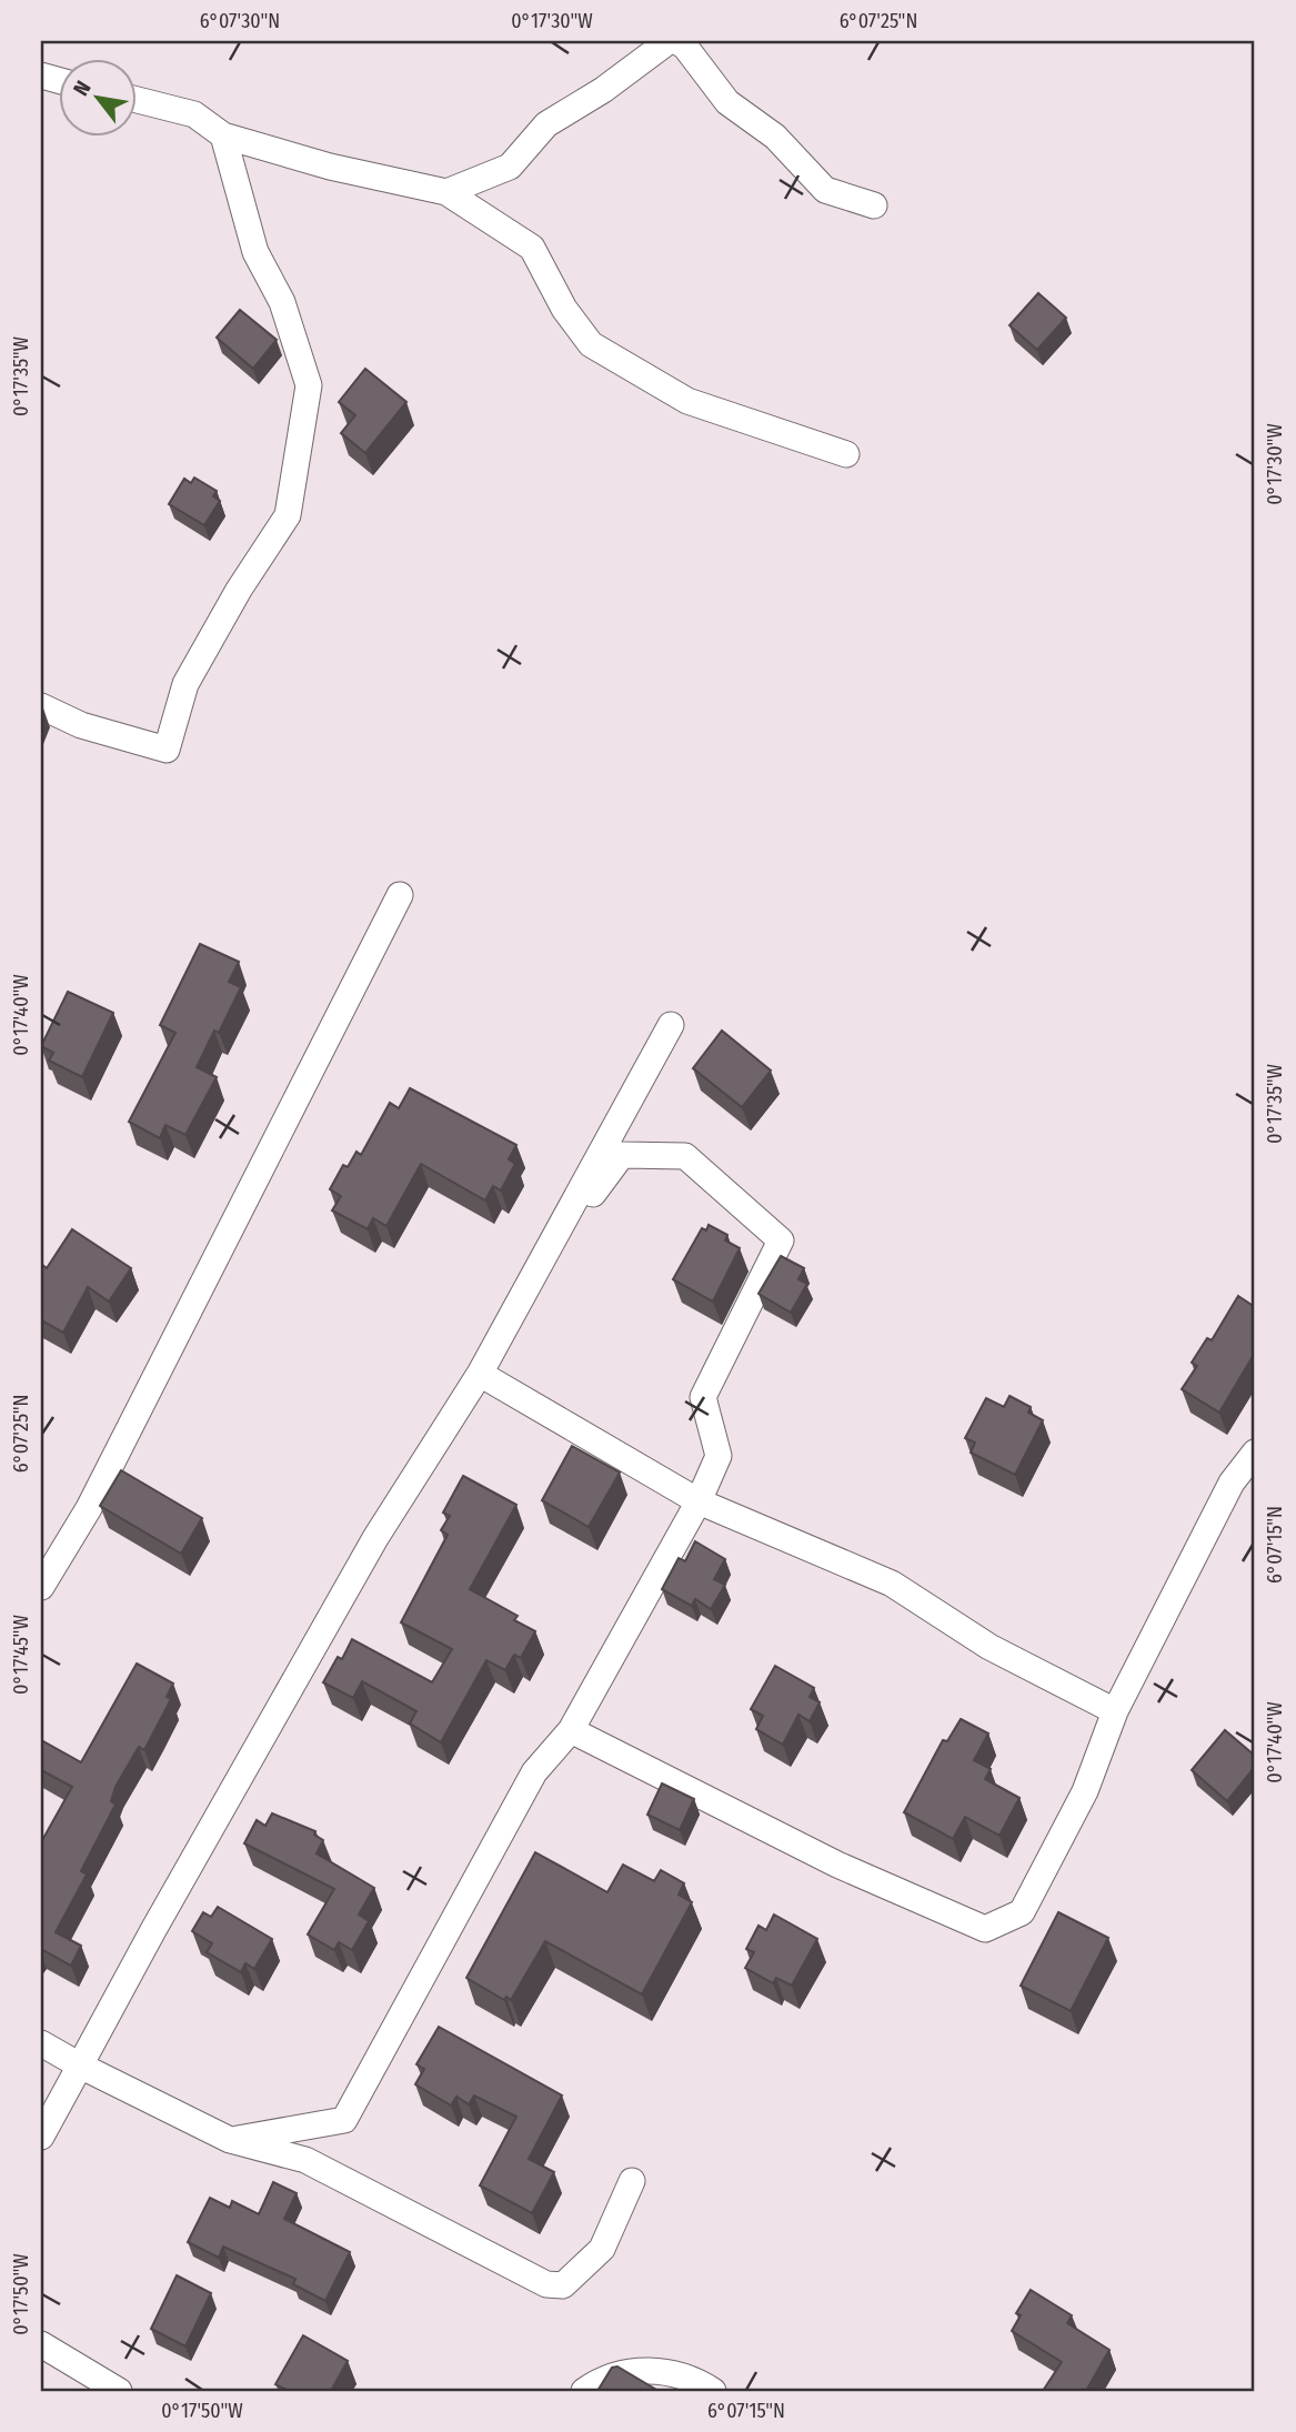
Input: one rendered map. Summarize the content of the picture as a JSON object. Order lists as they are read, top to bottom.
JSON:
{
  "north": "top left",
  "coordinates": [
    "6°07'30\"N",
    "0°17'30\"W",
    "6°07'25\"N",
    "0°17'35\"W",
    "0°17'40\"W",
    "6°07'15\"N",
    "0°17'45\"W",
    "0°17'50\"W"
  ]
}
